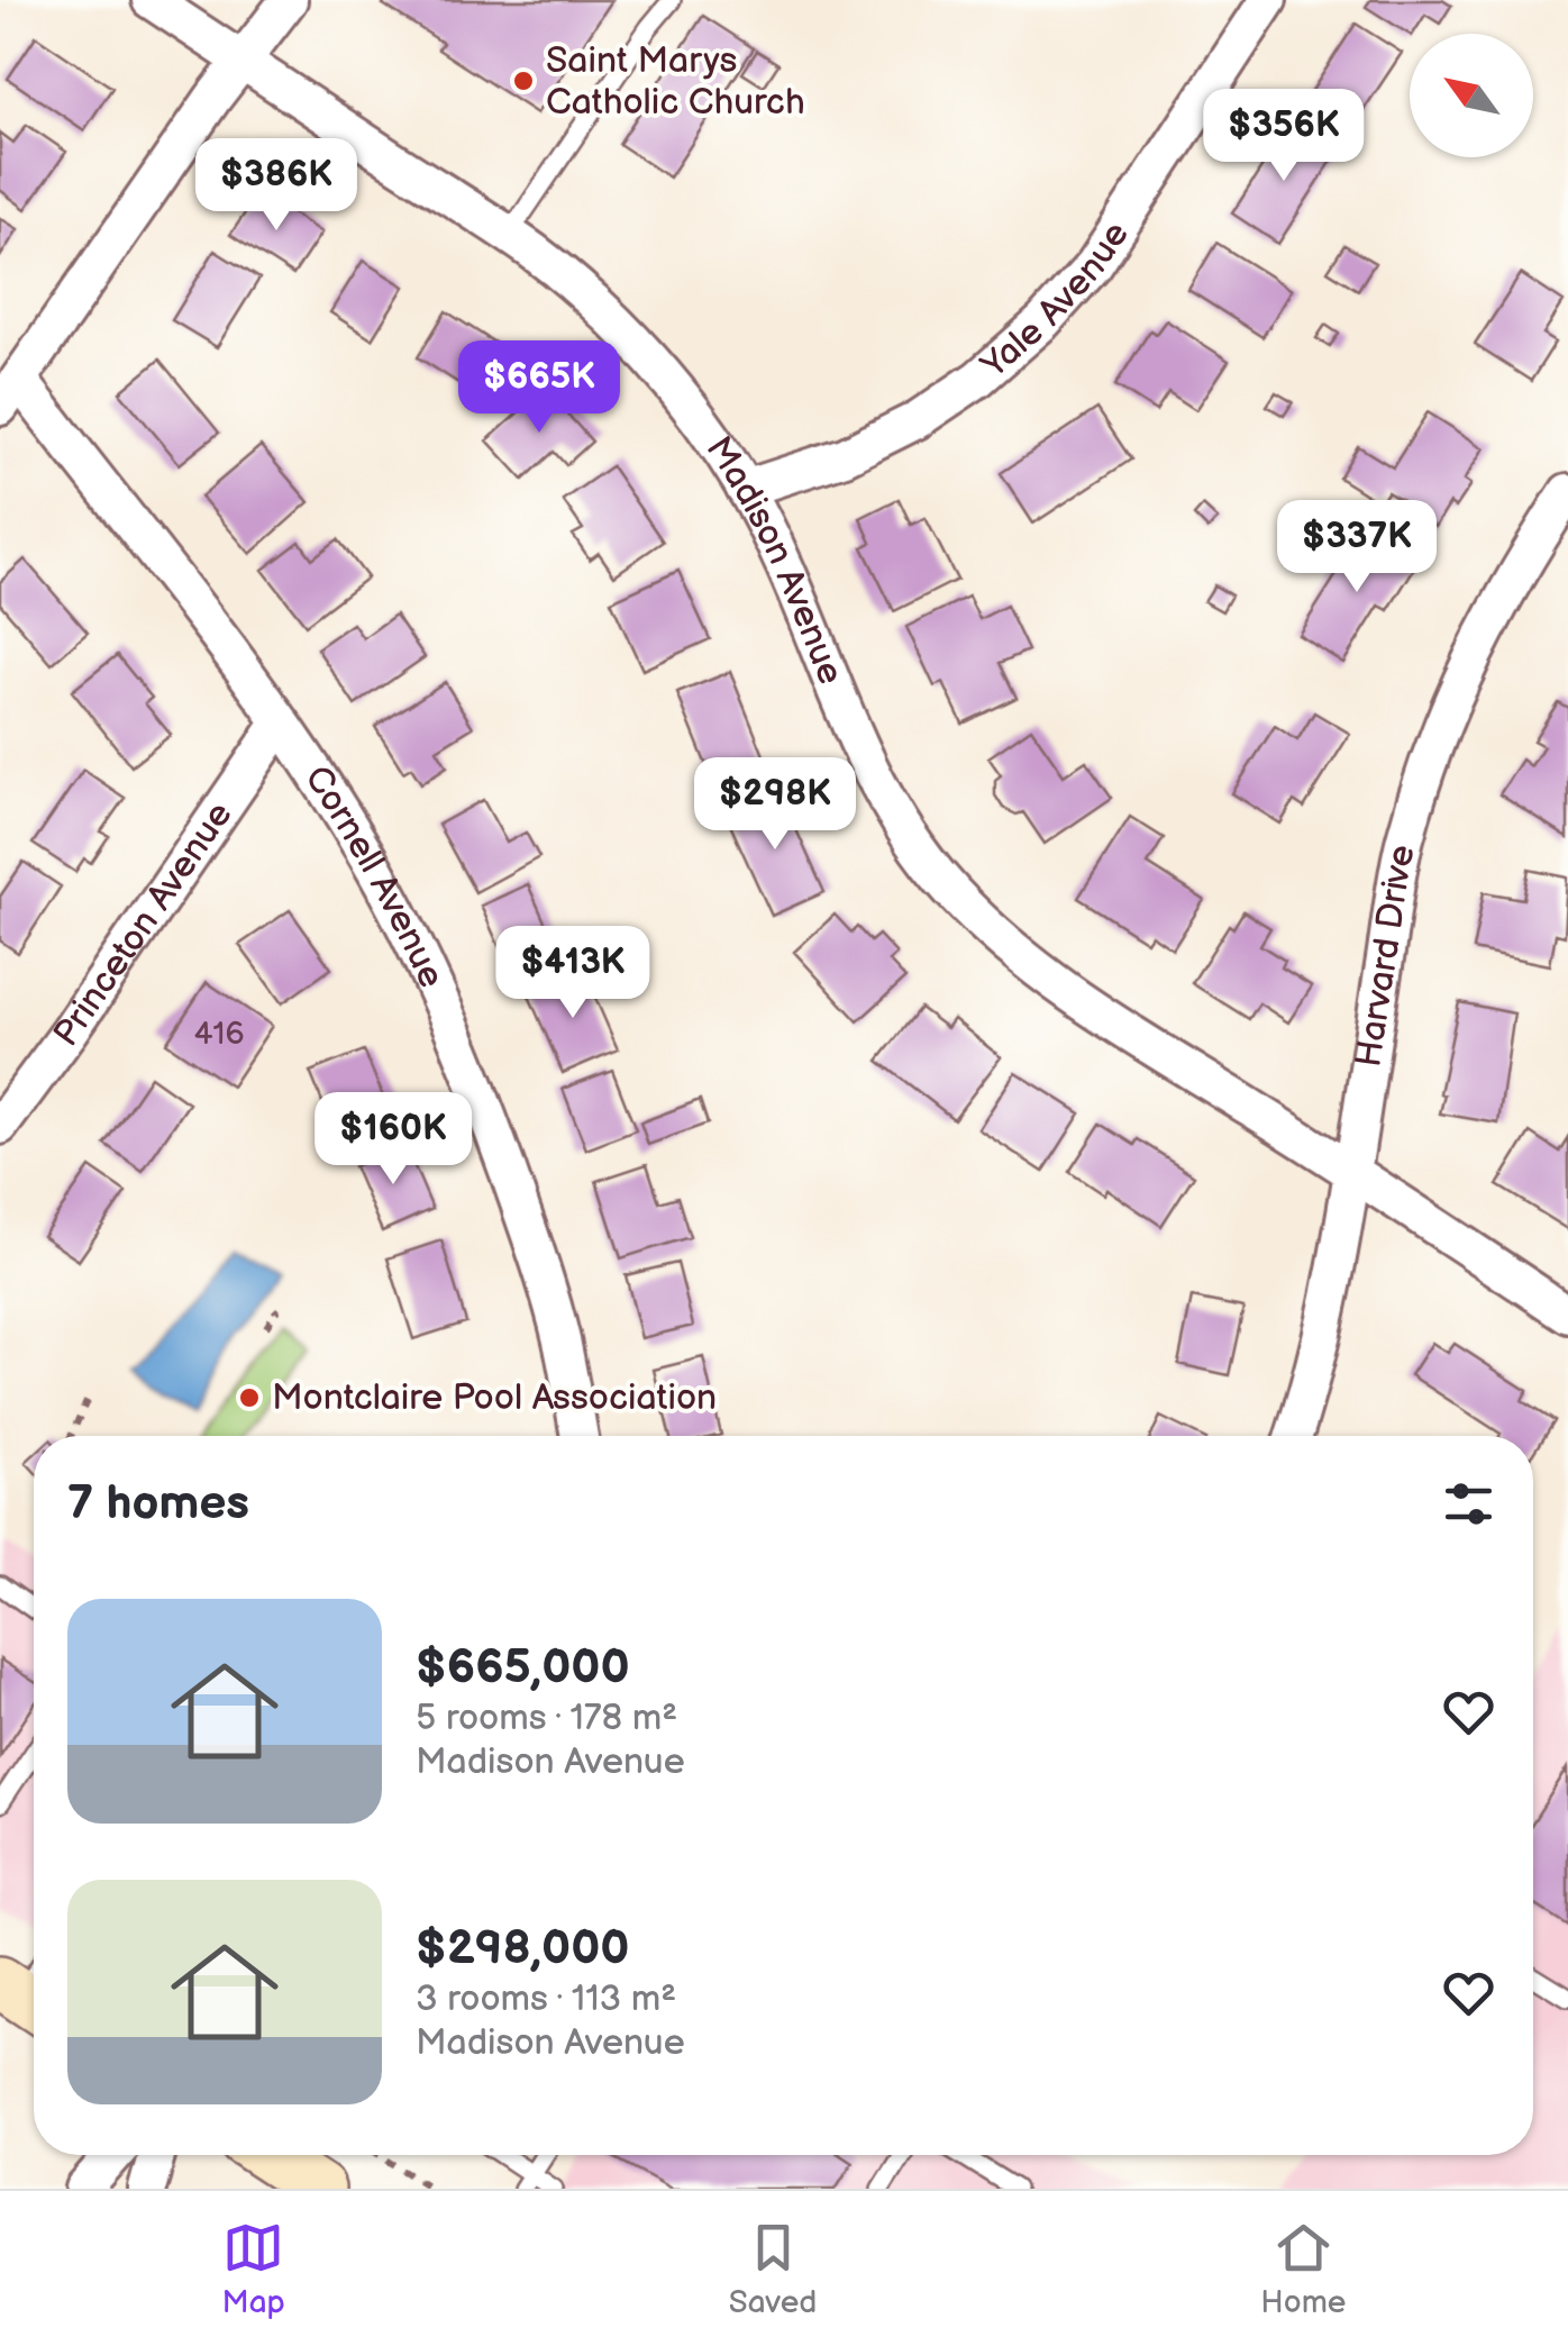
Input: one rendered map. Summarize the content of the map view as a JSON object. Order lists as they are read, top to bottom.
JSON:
{
  "streets": {
    "street": [
      "Yale Avenue",
      "Madison Avenue",
      "Cornell Avenue",
      "Princeton Avenue",
      "Harvard Drive"
    ]
  },
  "crossings": [
    ["Yale Avenue", "Madison Avenue"],
    ["Madison Avenue", "Harvard Drive"],
    ["Cornell Avenue", "Princeton Avenue"]
  ],
  "places": ["Saint Marys Catholic Church", "Montclaire Pool Association"],
  "house_numbers": ["416"],
  "north": "top left",
  "page": {
    "price": [
      "$356K",
      "$386K",
      "$665K",
      "$337K",
      "$298K",
      "$413K",
      "$160K"
    ],
    "heading": "7 homes",
    "list": [
      {
        "name": "$665,000",
        "note": "5 rooms · 178 m² · Madison Avenue"
      },
      {
        "name": "$298,000",
        "note": "3 rooms · 113 m² · Madison Avenue"
      }
    ],
    "tabs": ["Map", "Saved", "Home"]
  }
}
